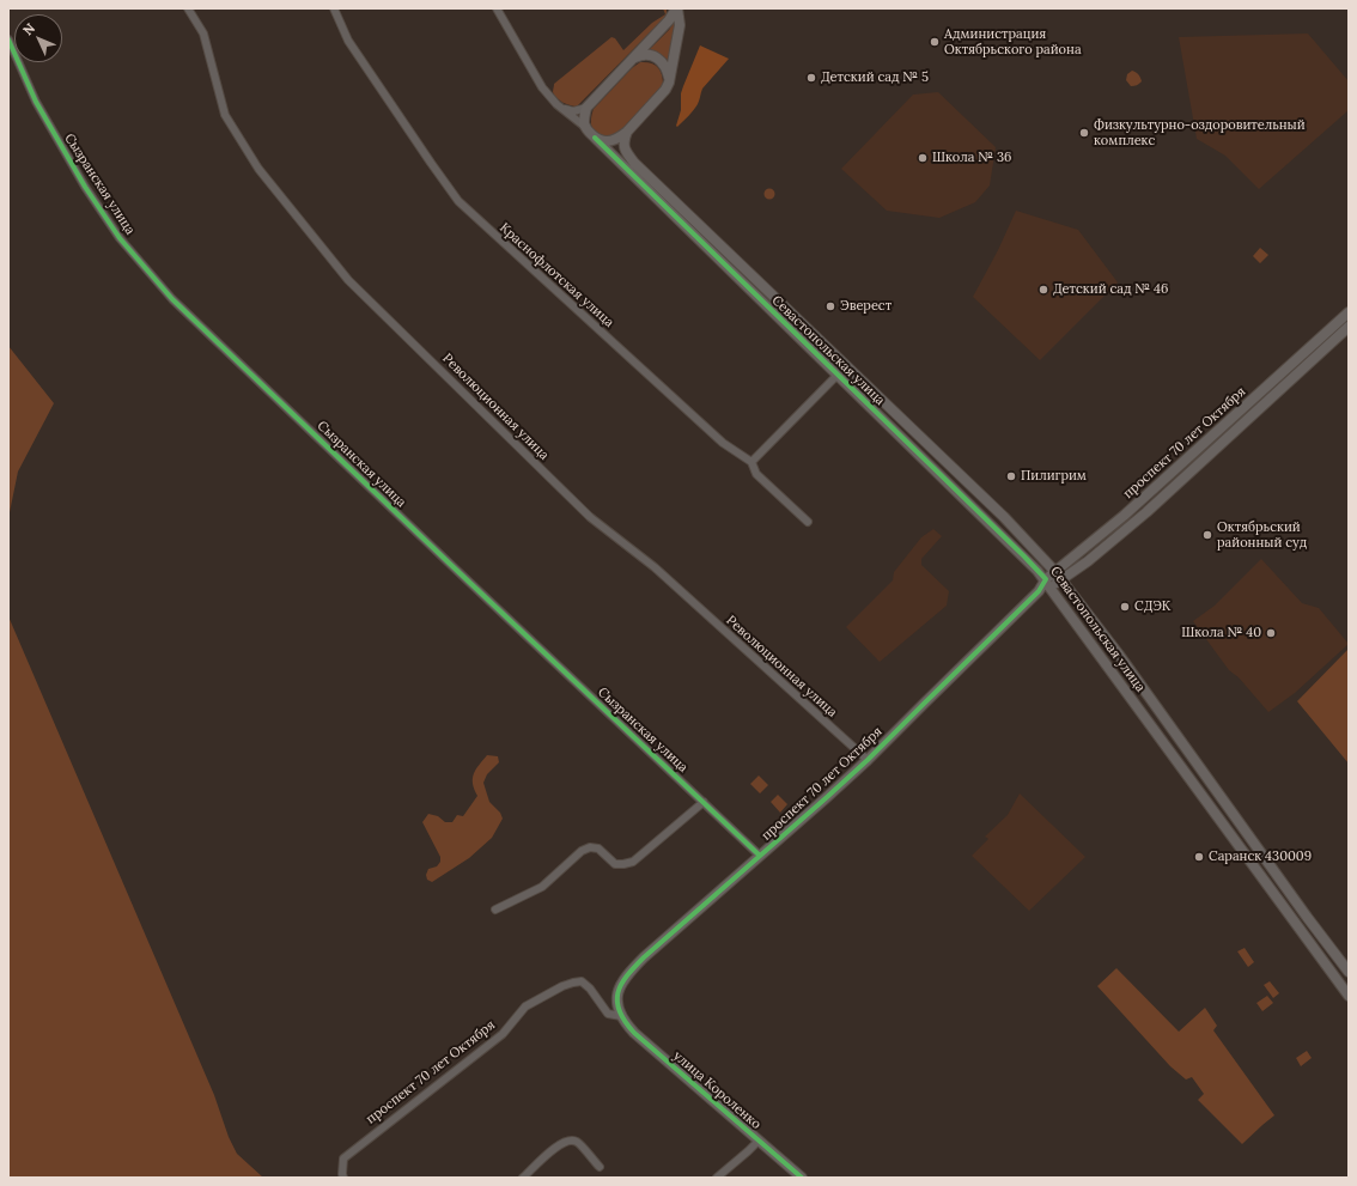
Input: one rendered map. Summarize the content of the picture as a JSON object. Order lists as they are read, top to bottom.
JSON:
{
  "streets": {
    "street": [
      "Сызранская улица",
      "Краснофлотская улица",
      "Севастопольская улица",
      "Революционная улица",
      "проспект 70 лет Октября",
      "улица Короленко"
    ]
  },
  "crossings": [
    ["Сызранская улица", "проспект 70 лет Октября"],
    ["Севастопольская улица", "проспект 70 лет Октября"],
    ["Революционная улица", "проспект 70 лет Октября"],
    ["проспект 70 лет Октября", "улица Короленко"]
  ],
  "places": [
    "Администрация Октябрьского района",
    "Детский сад № 5",
    "Физкультурно-оздоровительный комплекс",
    "Школа № 36",
    "Детский сад № 46",
    "Эверест",
    "Пилигрим",
    "Октябрьский районный суд",
    "СДЭК",
    "Школа № 40",
    "Саранск 430009"
  ],
  "north": "top left"
}
